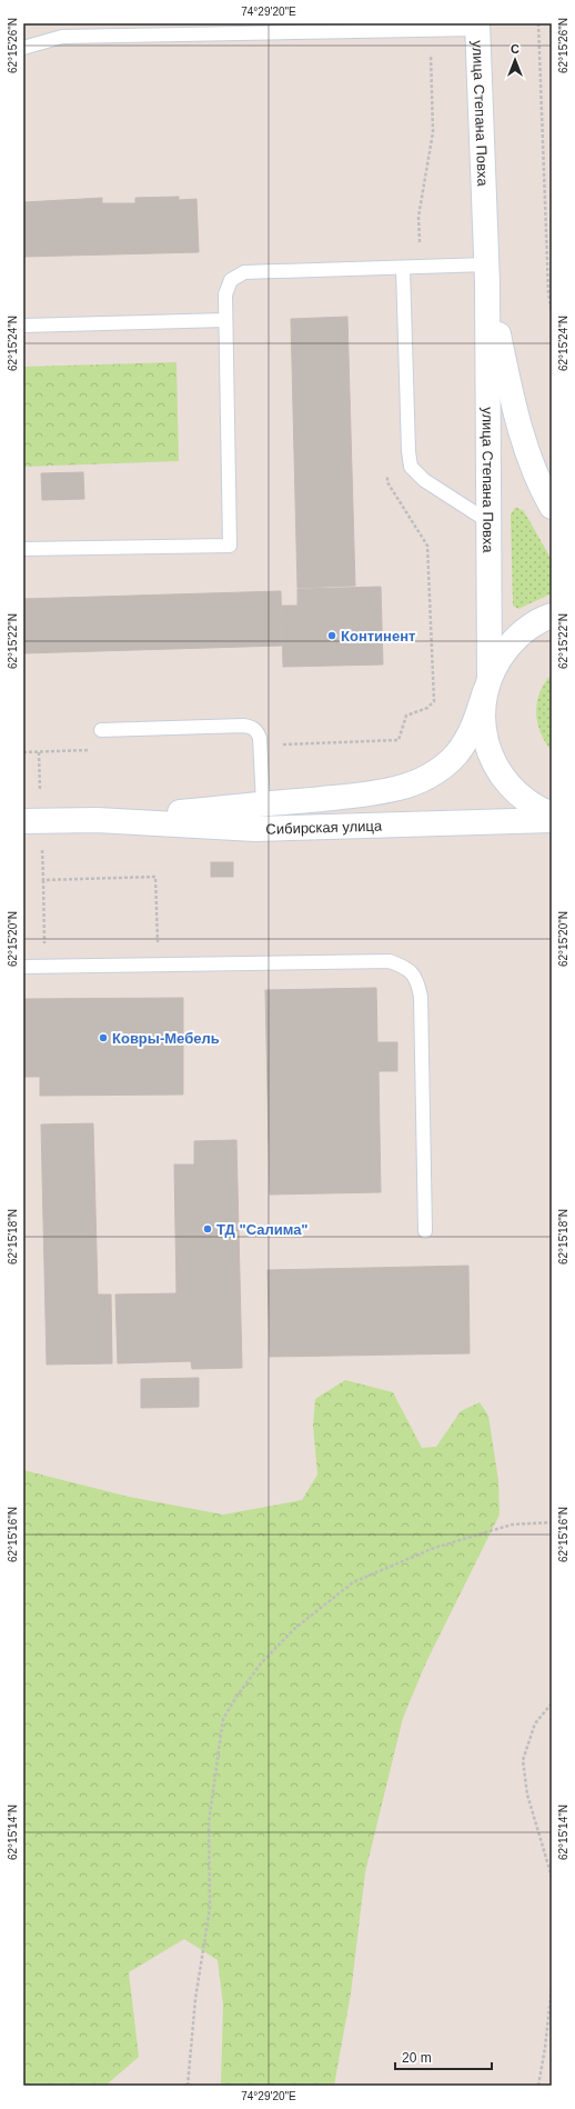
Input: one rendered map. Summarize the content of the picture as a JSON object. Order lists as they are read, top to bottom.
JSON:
{
  "streets": {
    "street": ["улица Степана Повха", "Сибирская улица"]
  },
  "crossings": [
    ["улица Степана Повха", "Сибирская улица"]
  ],
  "places": ["Континент", "Ковры-Мебель", "ТД \"Салима\""],
  "scale_bar": "20 m",
  "north": "top",
  "coordinates": [
    "74°29'20\"E",
    "62°15'26\"N",
    "62°15'24\"N",
    "62°15'22\"N",
    "62°15'20\"N",
    "62°15'18\"N",
    "62°15'16\"N",
    "62°15'14\"N"
  ]
}
